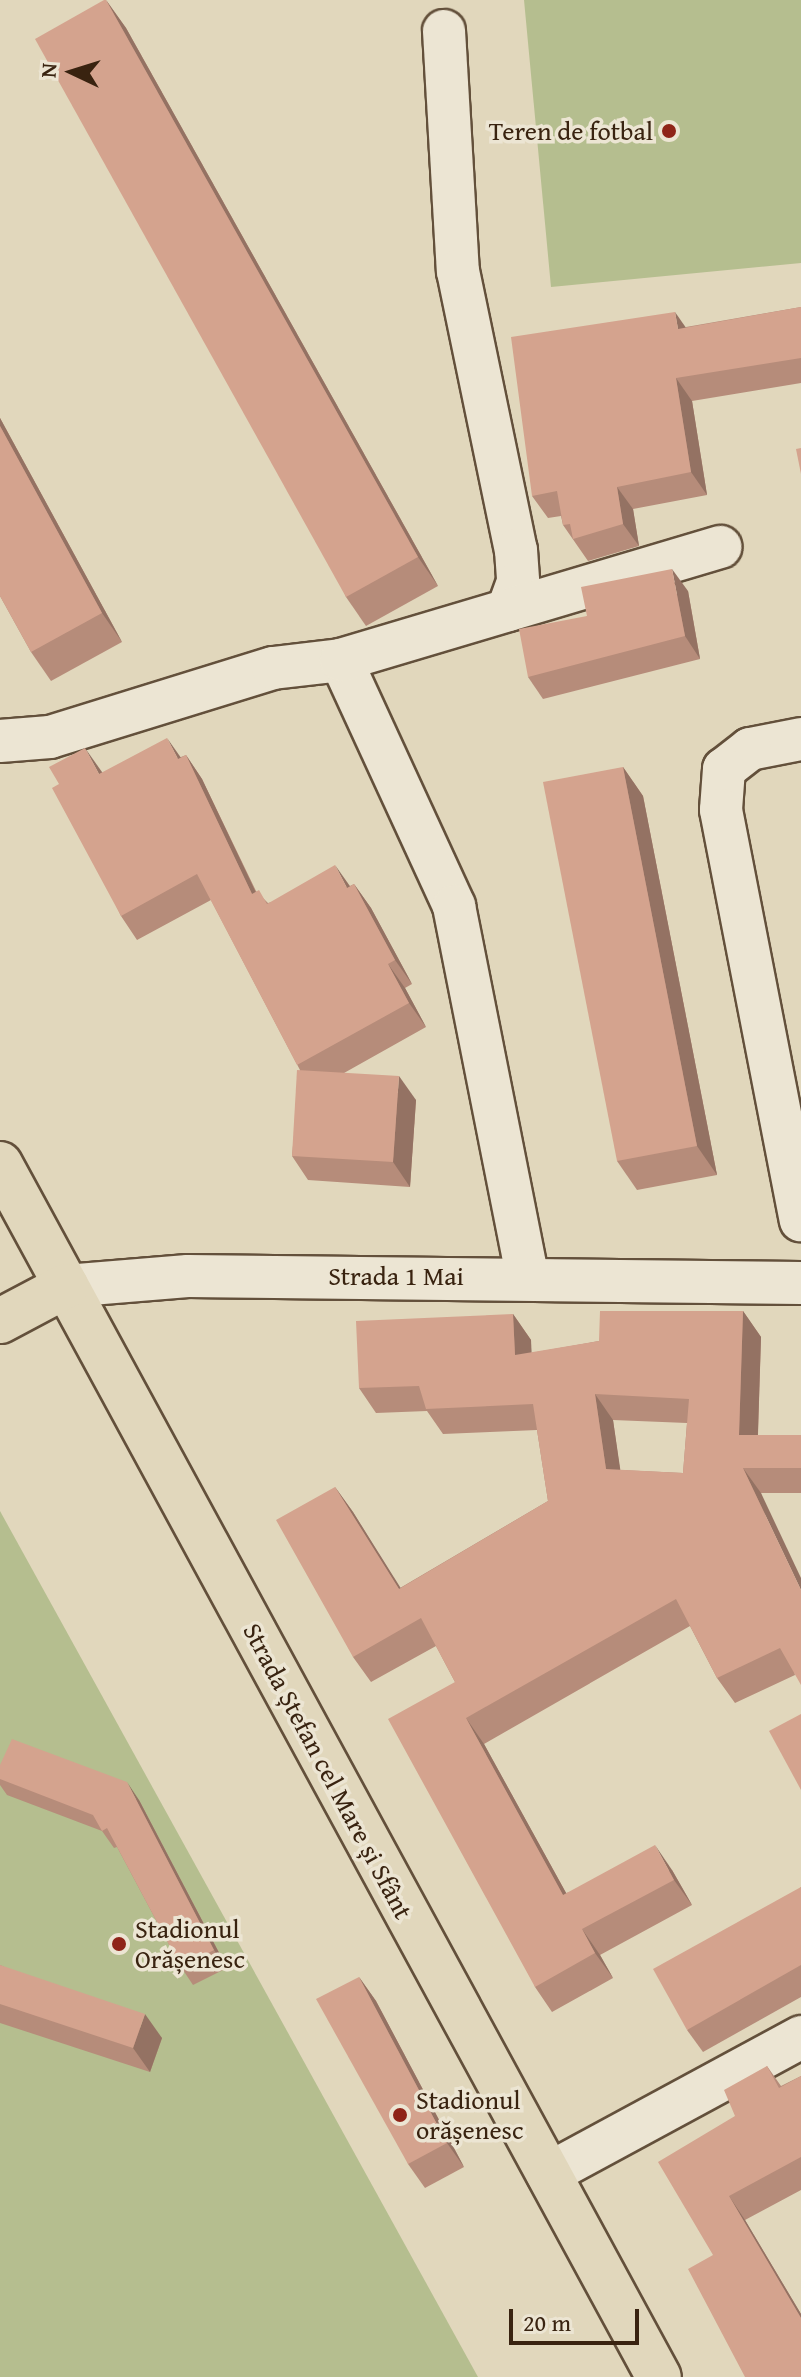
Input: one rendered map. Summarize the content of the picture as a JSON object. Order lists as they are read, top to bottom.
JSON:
{
  "streets": {
    "main road": ["Strada 1 Mai", "Strada Ștefan cel Mare și Sfânt"]
  },
  "crossings": [
    ["Strada 1 Mai", "Strada Ștefan cel Mare și Sfânt"]
  ],
  "places": ["Teren de fotbal", "Stadionul Orășenesc", "Stadionul orășenesc"],
  "scale_bar": "20 m",
  "north": "left"
}
